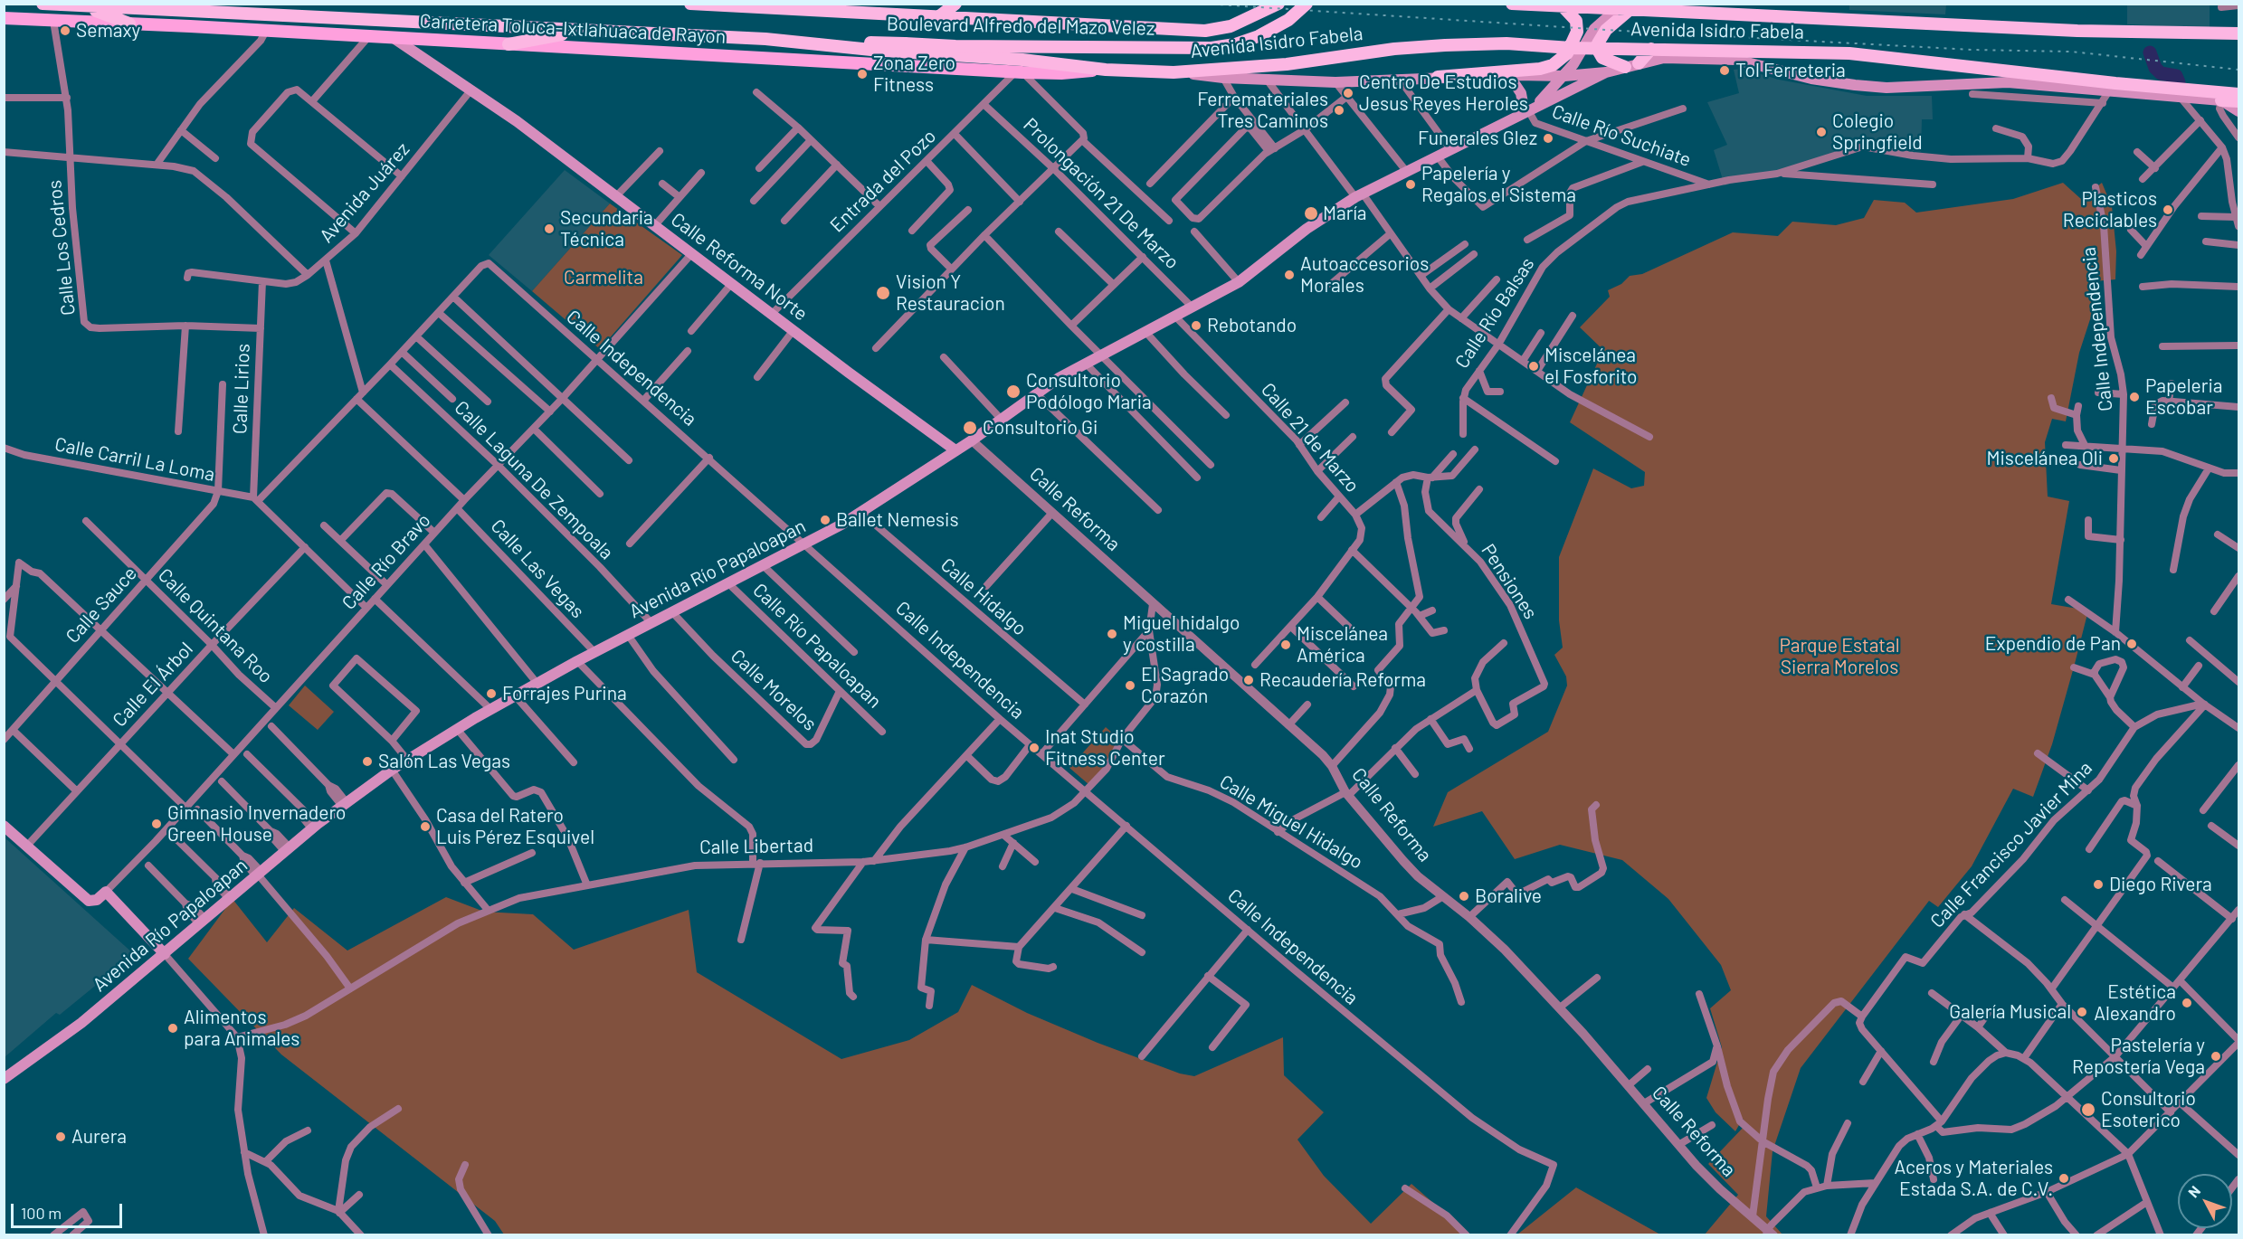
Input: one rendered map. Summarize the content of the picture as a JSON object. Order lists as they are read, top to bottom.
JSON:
{
  "streets": {
    "highway": ["Boulevard Alfredo del Mazo Velez", "Carretera Toluca-Ixtlahuaca de Rayon", "Avenida Isidro Fabela"],
    "main road": ["Calle Reforma Norte", "Avenida Río Papaloapan"],
    "street": [
      "Calle Río Suchiate",
      "Entrada del Pozo",
      "Avenida Juárez",
      "Prolongación 21 De Marzo",
      "Calle Los Cedros",
      "Calle Río Balsas",
      "Calle Independencia",
      "Calle Lirios",
      "Calle 21 de Marzo",
      "Calle Carril La Loma",
      "Calle Laguna De Zempoala",
      "Calle Reforma",
      "Calle Río Bravo",
      "Calle Las Vegas",
      "Pensiones",
      "Calle Hidalgo",
      "Calle Sauce",
      "Calle Quintana Roo",
      "Calle Río Papaloapan",
      "Calle El Árbol",
      "Calle Morelos",
      "Calle Miguel Hidalgo",
      "Calle Francisco Javier Mina",
      "Calle Libertad"
    ]
  },
  "crossings": [
    ["Boulevard Alfredo del Mazo Velez", "Carretera Toluca-Ixtlahuaca de Rayon"],
    ["Carretera Toluca-Ixtlahuaca de Rayon", "Avenida Isidro Fabela"],
    ["Carretera Toluca-Ixtlahuaca de Rayon", "Entrada del Pozo"],
    ["Carretera Toluca-Ixtlahuaca de Rayon", "Calle Los Cedros"],
    ["Carretera Toluca-Ixtlahuaca de Rayon", "Calle Reforma Norte"],
    ["Avenida Isidro Fabela", "Avenida Río Papaloapan"],
    ["Calle Río Suchiate", "Calle Río Balsas"],
    ["Calle Río Suchiate", "Avenida Río Papaloapan"],
    ["Entrada del Pozo", "Prolongación 21 De Marzo"],
    ["Entrada del Pozo", "Calle Reforma Norte"],
    ["Avenida Juárez", "Calle Reforma Norte"],
    ["Avenida Juárez", "Calle Lirios"],
    ["Prolongación 21 De Marzo", "Avenida Río Papaloapan"],
    ["Calle Los Cedros", "Calle Lirios"],
    ["Calle Reforma Norte", "Calle Río Bravo"],
    ["Calle Reforma Norte", "Avenida Río Papaloapan"],
    ["Calle Independencia", "Calle Río Bravo"],
    ["Calle Independencia", "Avenida Río Papaloapan"],
    ["Calle Independencia", "Calle Libertad"],
    ["Calle Lirios", "Calle Carril La Loma"],
    ["Calle 21 de Marzo", "Avenida Río Papaloapan"],
    ["Calle Carril La Loma", "Calle Sauce"],
    ["Calle Laguna De Zempoala", "Calle Río Bravo"],
    ["Calle Laguna De Zempoala", "Avenida Río Papaloapan"],
    ["Calle Reforma", "Avenida Río Papaloapan"],
    ["Calle Reforma", "Calle Libertad"],
    ["Calle Río Bravo", "Calle Las Vegas"],
    ["Calle Río Bravo", "Calle Quintana Roo"],
    ["Calle Las Vegas", "Avenida Río Papaloapan"],
    ["Avenida Río Papaloapan", "Calle Hidalgo"],
    ["Avenida Río Papaloapan", "Calle Río Papaloapan"],
    ["Avenida Río Papaloapan", "Calle Morelos"],
    ["Calle Sauce", "Calle Quintana Roo"],
    ["Calle Quintana Roo", "Calle El Árbol"],
    ["Calle Río Papaloapan", "Calle Morelos"],
    ["Calle Miguel Hidalgo", "Calle Libertad"]
  ],
  "parks": ["Carmelita", "Parque Estatal Sierra Morelos"],
  "places": [
    "Semaxy",
    "Tol Ferreteria",
    "Zona Zero Fitness",
    "Centro De Estudios Jesus Reyes Heroles",
    "Ferremateriales Tres Caminos",
    "Colegio Springfield",
    "Funerales Glez",
    "Papelería y Regalos el Sistema",
    "Plasticos Reciclables",
    "María",
    "Secundaria Técnica",
    "Autoaccesorios Morales",
    "Vision Y Restauracion",
    "Rebotando",
    "Miscelánea el Fosforito",
    "Consultorio Podólogo Maria",
    "Papeleria Escobar",
    "Consultorio Gi",
    "Miscelánea Oli",
    "Ballet Nemesis",
    "Miguel hidalgo y costilla",
    "Expendio de Pan",
    "Miscelánea América",
    "Recaudería Reforma",
    "El Sagrado Corazón",
    "Forrajes Purina",
    "Inat Studio Fitness Center",
    "Salón Las Vegas",
    "Gimnasio Invernadero Green House",
    "Casa del Ratero Luis Pérez Esquivel",
    "Diego Rivera",
    "Boralive",
    "Estética Alexandro",
    "Galería Musical",
    "Alimentos para Animales",
    "Pastelería y Repostería Vega",
    "Consultorio Esoterico",
    "Aurera",
    "Aceros y Materiales Estada S.A. de C.V."
  ],
  "scale_bar": "100 m",
  "north": "top left"
}
